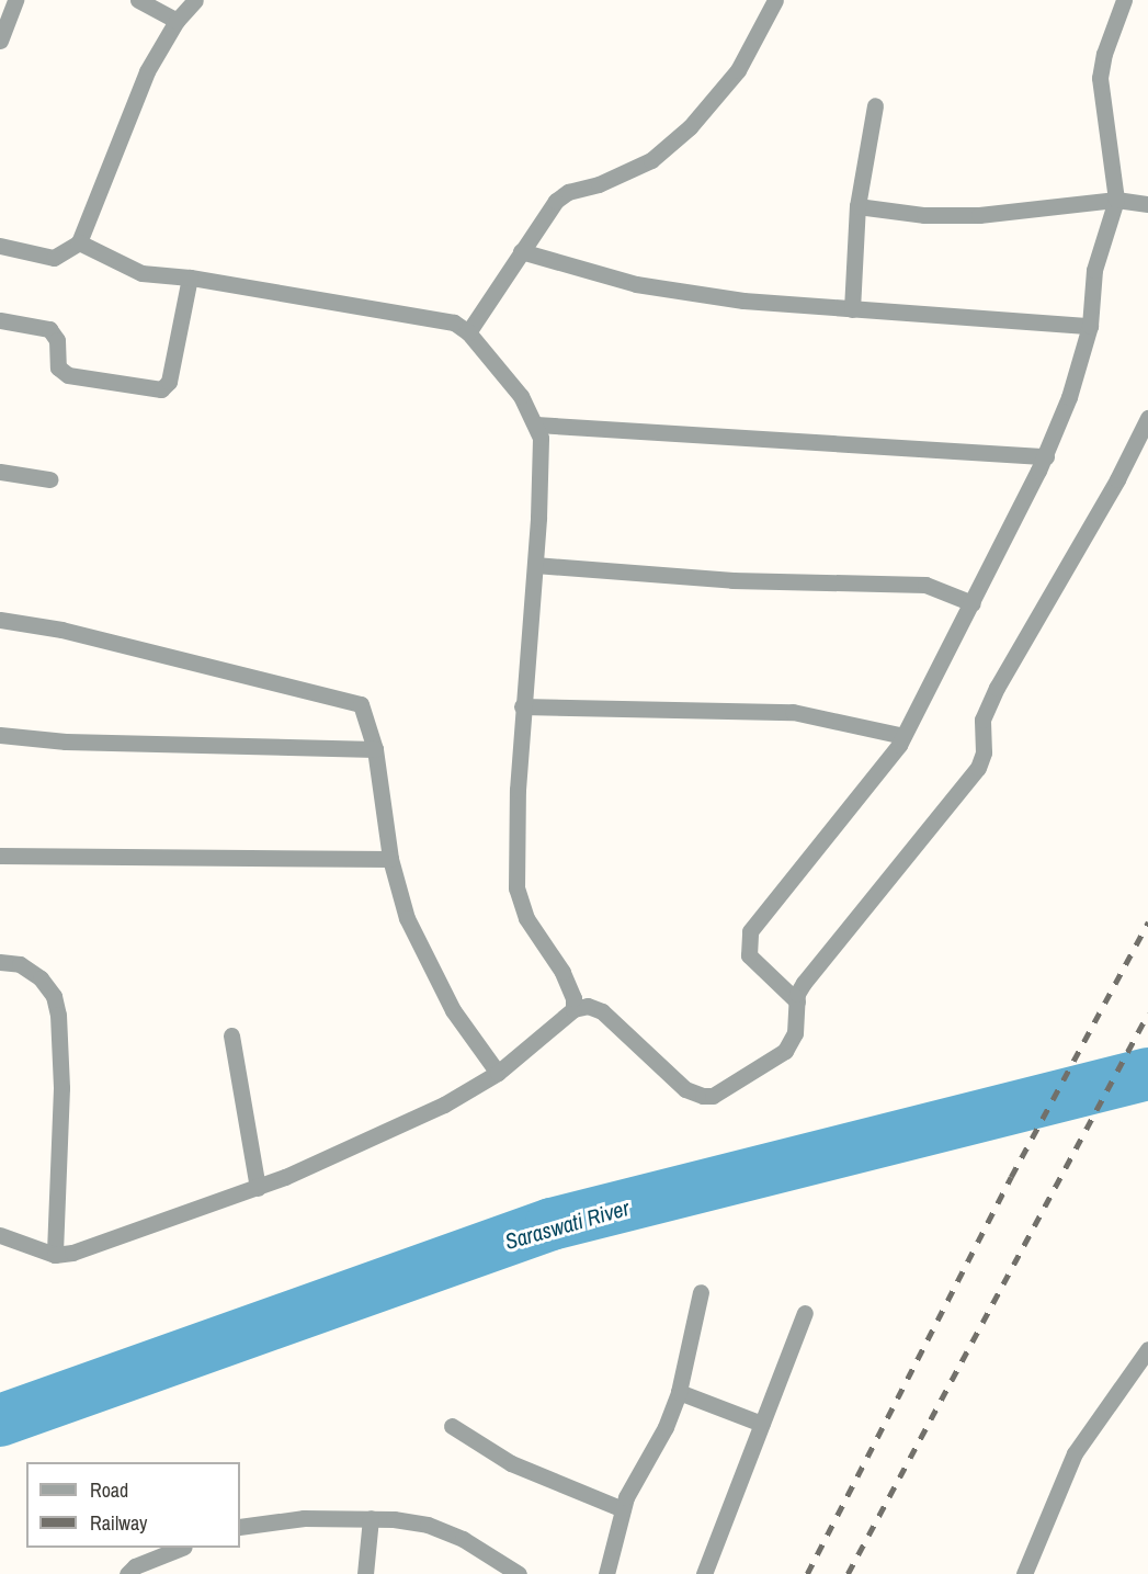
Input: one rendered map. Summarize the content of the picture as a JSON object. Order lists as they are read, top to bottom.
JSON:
{
  "water": ["Saraswati River"],
  "legend": ["Road", "Railway"]
}
